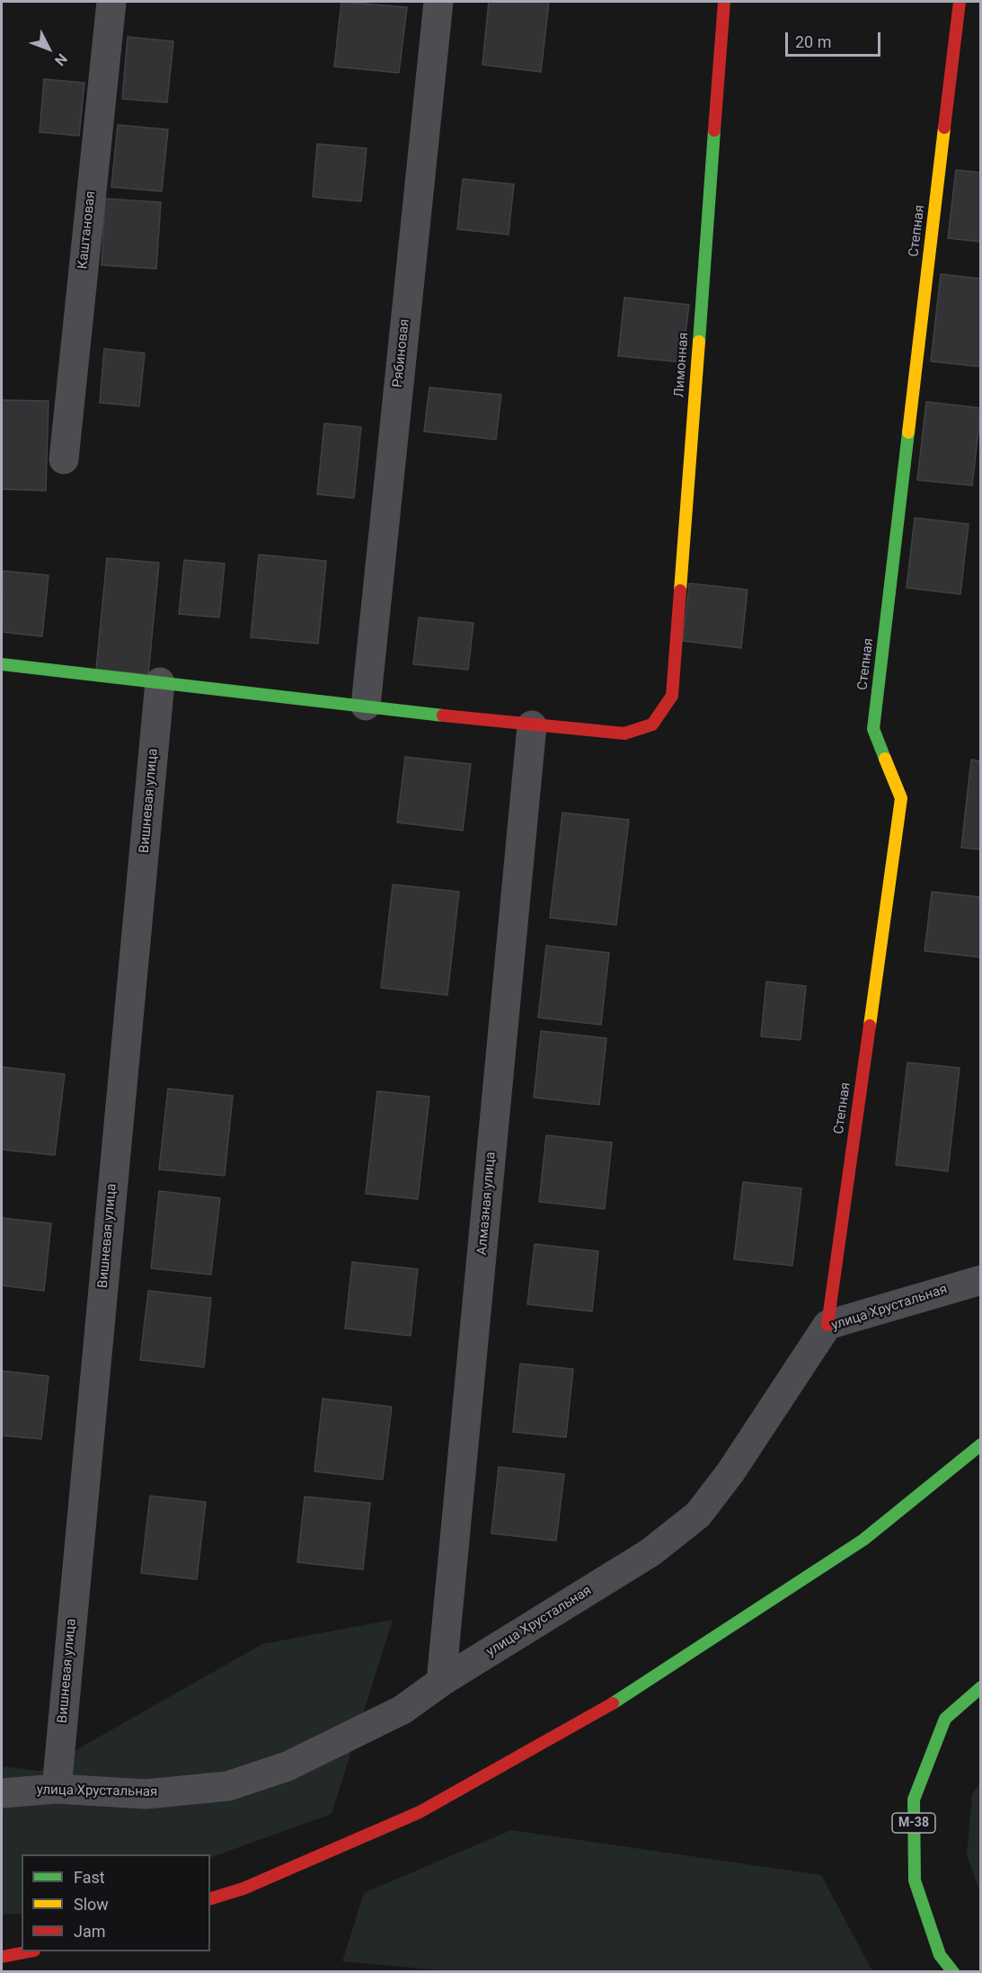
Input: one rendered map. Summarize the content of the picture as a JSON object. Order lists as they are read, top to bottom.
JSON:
{
  "streets": {
    "main road": ["Степная", "Лимонная", "M-38"],
    "street": [
      "Каштановая",
      "Рябиновая",
      "Вишневая улица",
      "Алмазная улица",
      "улица Хрустальная"
    ]
  },
  "crossings": [
    ["Степная", "улица Хрустальная"],
    ["Лимонная", "Алмазная улица"],
    ["Вишневая улица", "улица Хрустальная"],
    ["Алмазная улица", "улица Хрустальная"]
  ],
  "legend": ["Fast", "Slow", "Jam"],
  "scale_bar": "20 m",
  "north": "bottom right"
}
